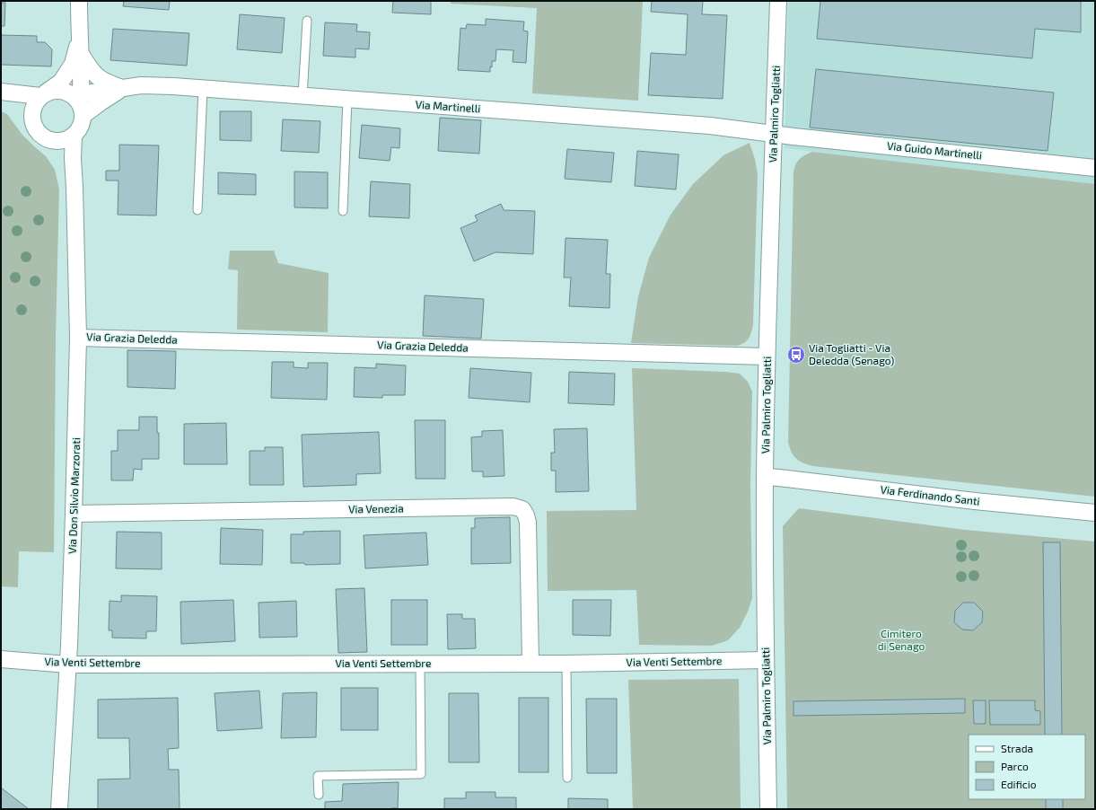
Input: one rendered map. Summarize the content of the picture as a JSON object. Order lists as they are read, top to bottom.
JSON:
{
  "streets": {
    "street": [
      "Via Martinelli",
      "Via Palmiro Togliatti",
      "Via Guido Martinelli",
      "Via Grazia Deledda",
      "Via Don Silvio Marzorati",
      "Via Ferdinando Santi",
      "Via Venezia",
      "Via Venti Settembre"
    ]
  },
  "crossings": [
    ["Via Martinelli", "Via Palmiro Togliatti"],
    ["Via Martinelli", "Via Guido Martinelli"],
    ["Via Martinelli", "Via Don Silvio Marzorati"],
    ["Via Palmiro Togliatti", "Via Guido Martinelli"],
    ["Via Palmiro Togliatti", "Via Grazia Deledda"],
    ["Via Palmiro Togliatti", "Via Ferdinando Santi"],
    ["Via Palmiro Togliatti", "Via Venti Settembre"],
    ["Via Grazia Deledda", "Via Don Silvio Marzorati"],
    ["Via Don Silvio Marzorati", "Via Venezia"],
    ["Via Don Silvio Marzorati", "Via Venti Settembre"],
    ["Via Venezia", "Via Venti Settembre"]
  ],
  "parks": ["Cimitero di Senago"],
  "places": {
    "bus stop": ["Via Togliatti - Via Deledda (Senago)"]
  },
  "legend": ["Strada", "Parco", "Edificio"]
}
